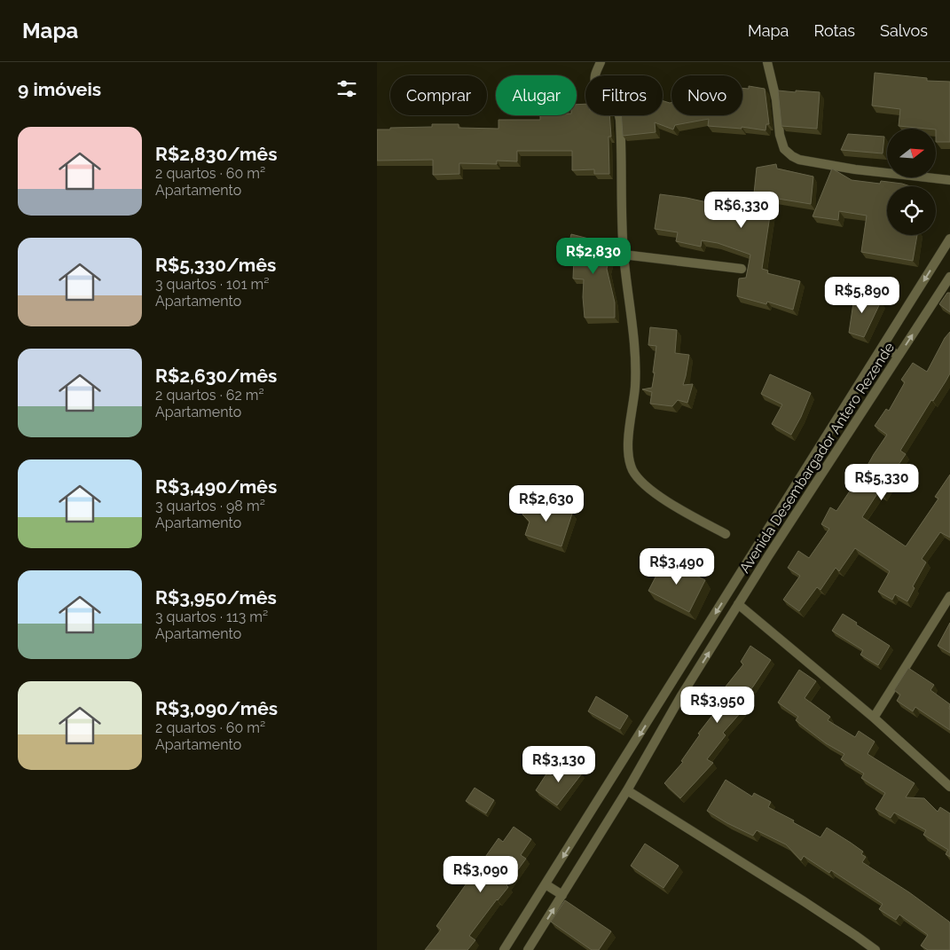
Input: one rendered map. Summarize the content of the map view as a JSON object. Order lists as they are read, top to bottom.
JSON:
{
  "streets": {
    "street": ["Avenida Desembargador Antero Rezende"]
  },
  "north": "right",
  "page": {
    "header": "Mapa",
    "nav": ["Mapa", "Rotas", "Salvos"],
    "heading": "9 imóveis",
    "chip": [
      "Comprar",
      "Alugar",
      "Filtros",
      "Novo"
    ],
    "list": [
      {
        "name": "R$2,830/mês",
        "note": "2 quartos · 60 m² · Apartamento"
      },
      {
        "name": "R$5,330/mês",
        "note": "3 quartos · 101 m² · Apartamento"
      },
      {
        "name": "R$2,630/mês",
        "note": "2 quartos · 62 m² · Apartamento"
      },
      {
        "name": "R$3,490/mês",
        "note": "3 quartos · 98 m² · Apartamento"
      },
      {
        "name": "R$3,950/mês",
        "note": "3 quartos · 113 m² · Apartamento"
      },
      {
        "name": "R$3,090/mês",
        "note": "2 quartos · 60 m² · Apartamento"
      }
    ],
    "price": [
      "R$6,330",
      "R$2,830",
      "R$5,890",
      "R$5,330",
      "R$2,630",
      "R$3,490",
      "R$3,950",
      "R$3,130",
      "R$3,090"
    ]
  }
}
